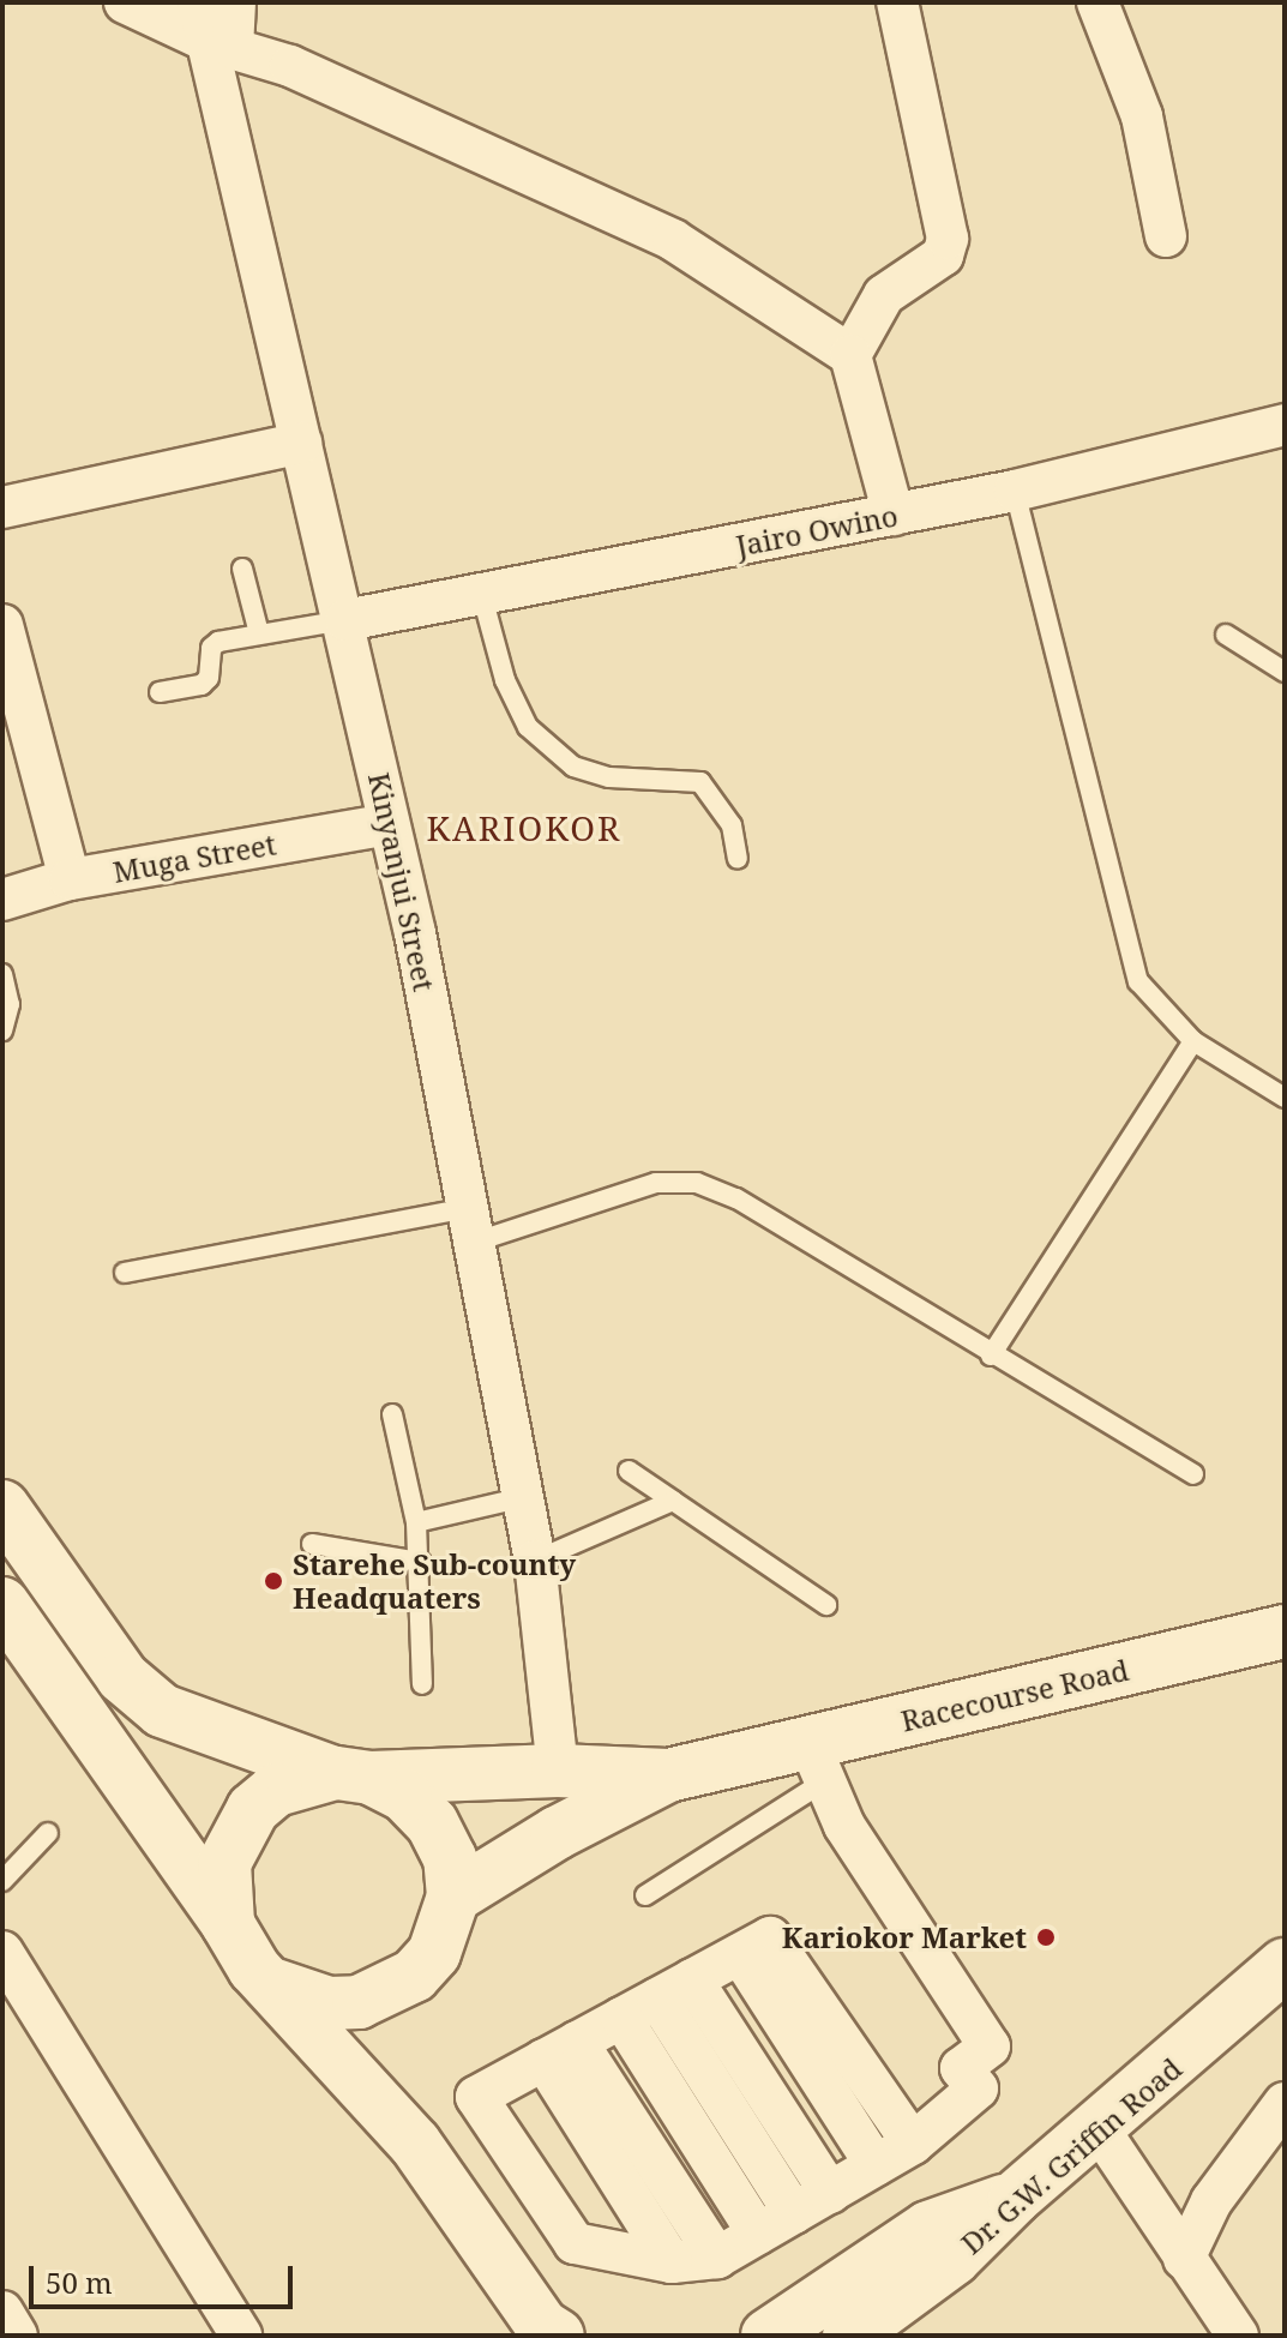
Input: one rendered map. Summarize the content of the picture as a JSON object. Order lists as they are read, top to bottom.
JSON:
{
  "streets": {
    "main road": ["Racecourse Road", "Dr. G.W. Griffin Road"],
    "street": ["Jairo Owino", "Muga Street", "Kinyanjui Street"]
  },
  "crossings": [
    ["Jairo Owino", "Kinyanjui Street"],
    ["Muga Street", "Kinyanjui Street"]
  ],
  "districts": ["KARIOKOR"],
  "places": ["Starehe Sub-county Headquaters", "Kariokor Market"],
  "scale_bar": "50 m"
}
